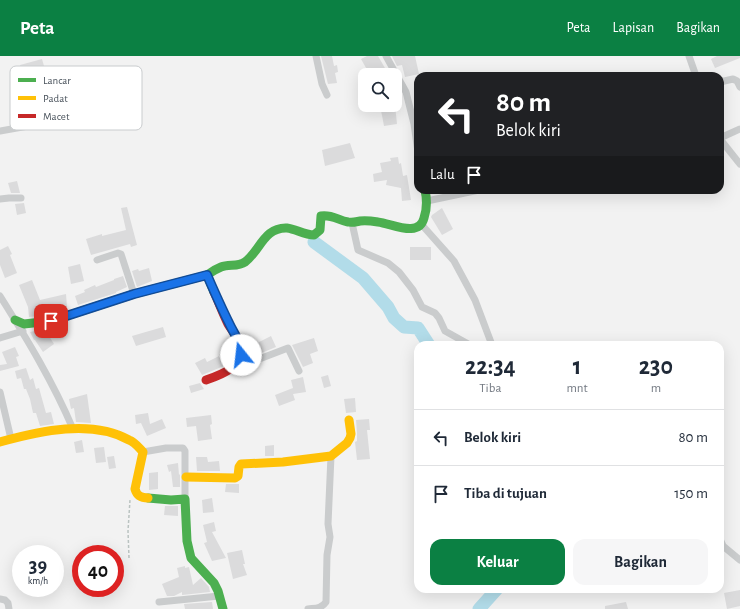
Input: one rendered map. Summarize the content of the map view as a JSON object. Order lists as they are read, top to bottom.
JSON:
{
  "legend": ["Lancar", "Padat", "Macet"],
  "page": {
    "header": "Peta",
    "nav": ["Peta", "Lapisan", "Bagikan"],
    "turn": ["80 m", "Belok kiri"],
    "then": "Lalu",
    "eta": [
      "22:34",
      "Tiba",
      "1",
      "mnt",
      "230",
      "m"
    ],
    "list": [
      {
        "name": "Belok kiri",
        "value": "80 m"
      },
      {
        "name": "Tiba di tujuan",
        "value": "150 m"
      }
    ],
    "buttons": ["Keluar", "Bagikan"],
    "speed": "39 km/h",
    "limit": "40"
  }
}
